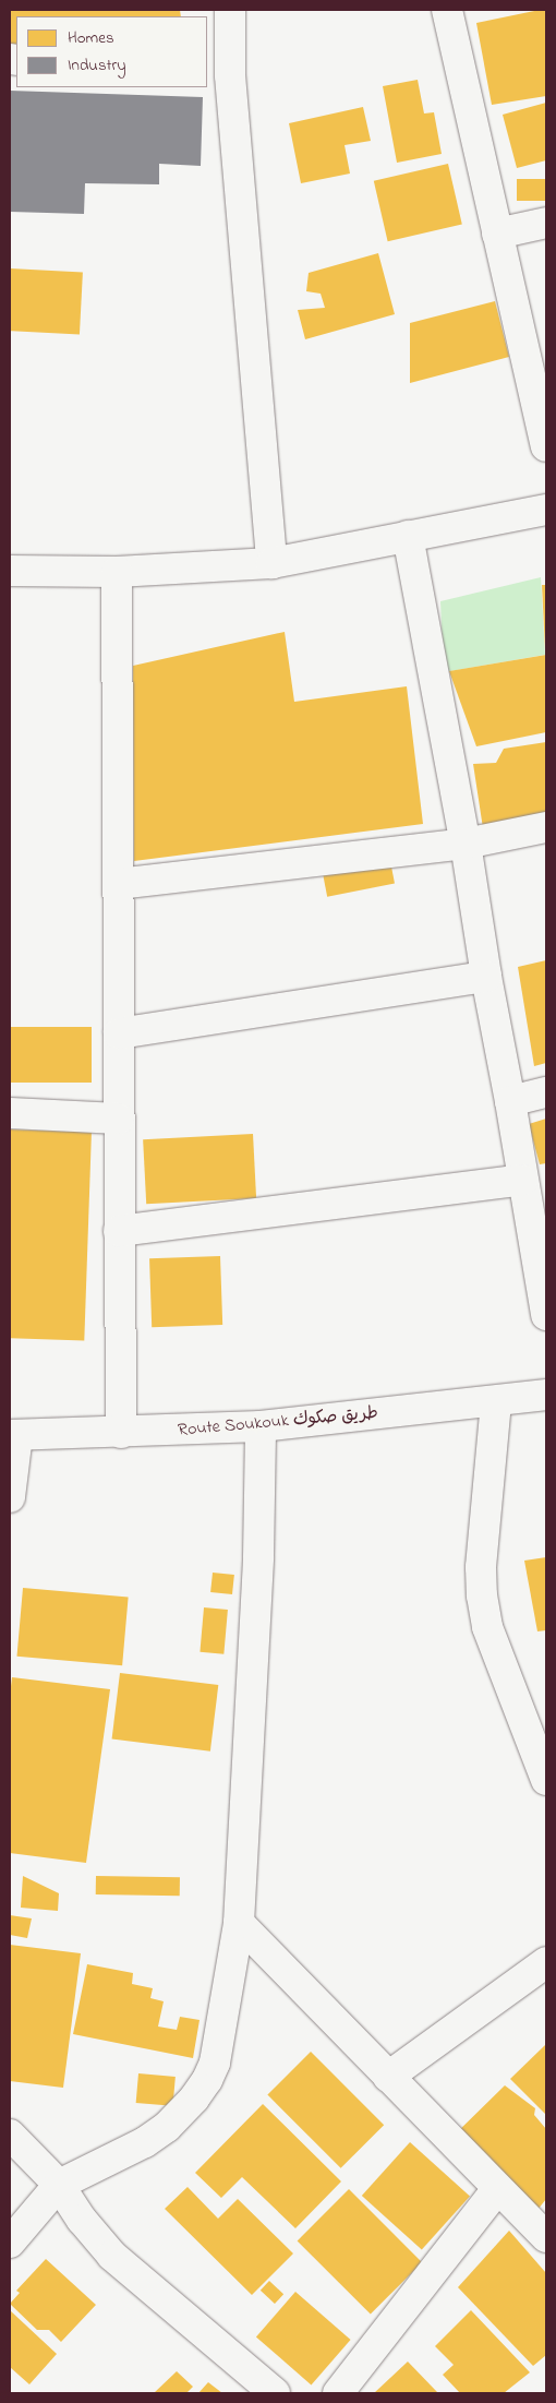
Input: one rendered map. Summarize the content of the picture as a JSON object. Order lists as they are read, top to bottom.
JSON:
{
  "streets": {
    "street": ["Route Soukouk طريق صكوك"]
  },
  "legend": ["Homes", "Industry"]
}
